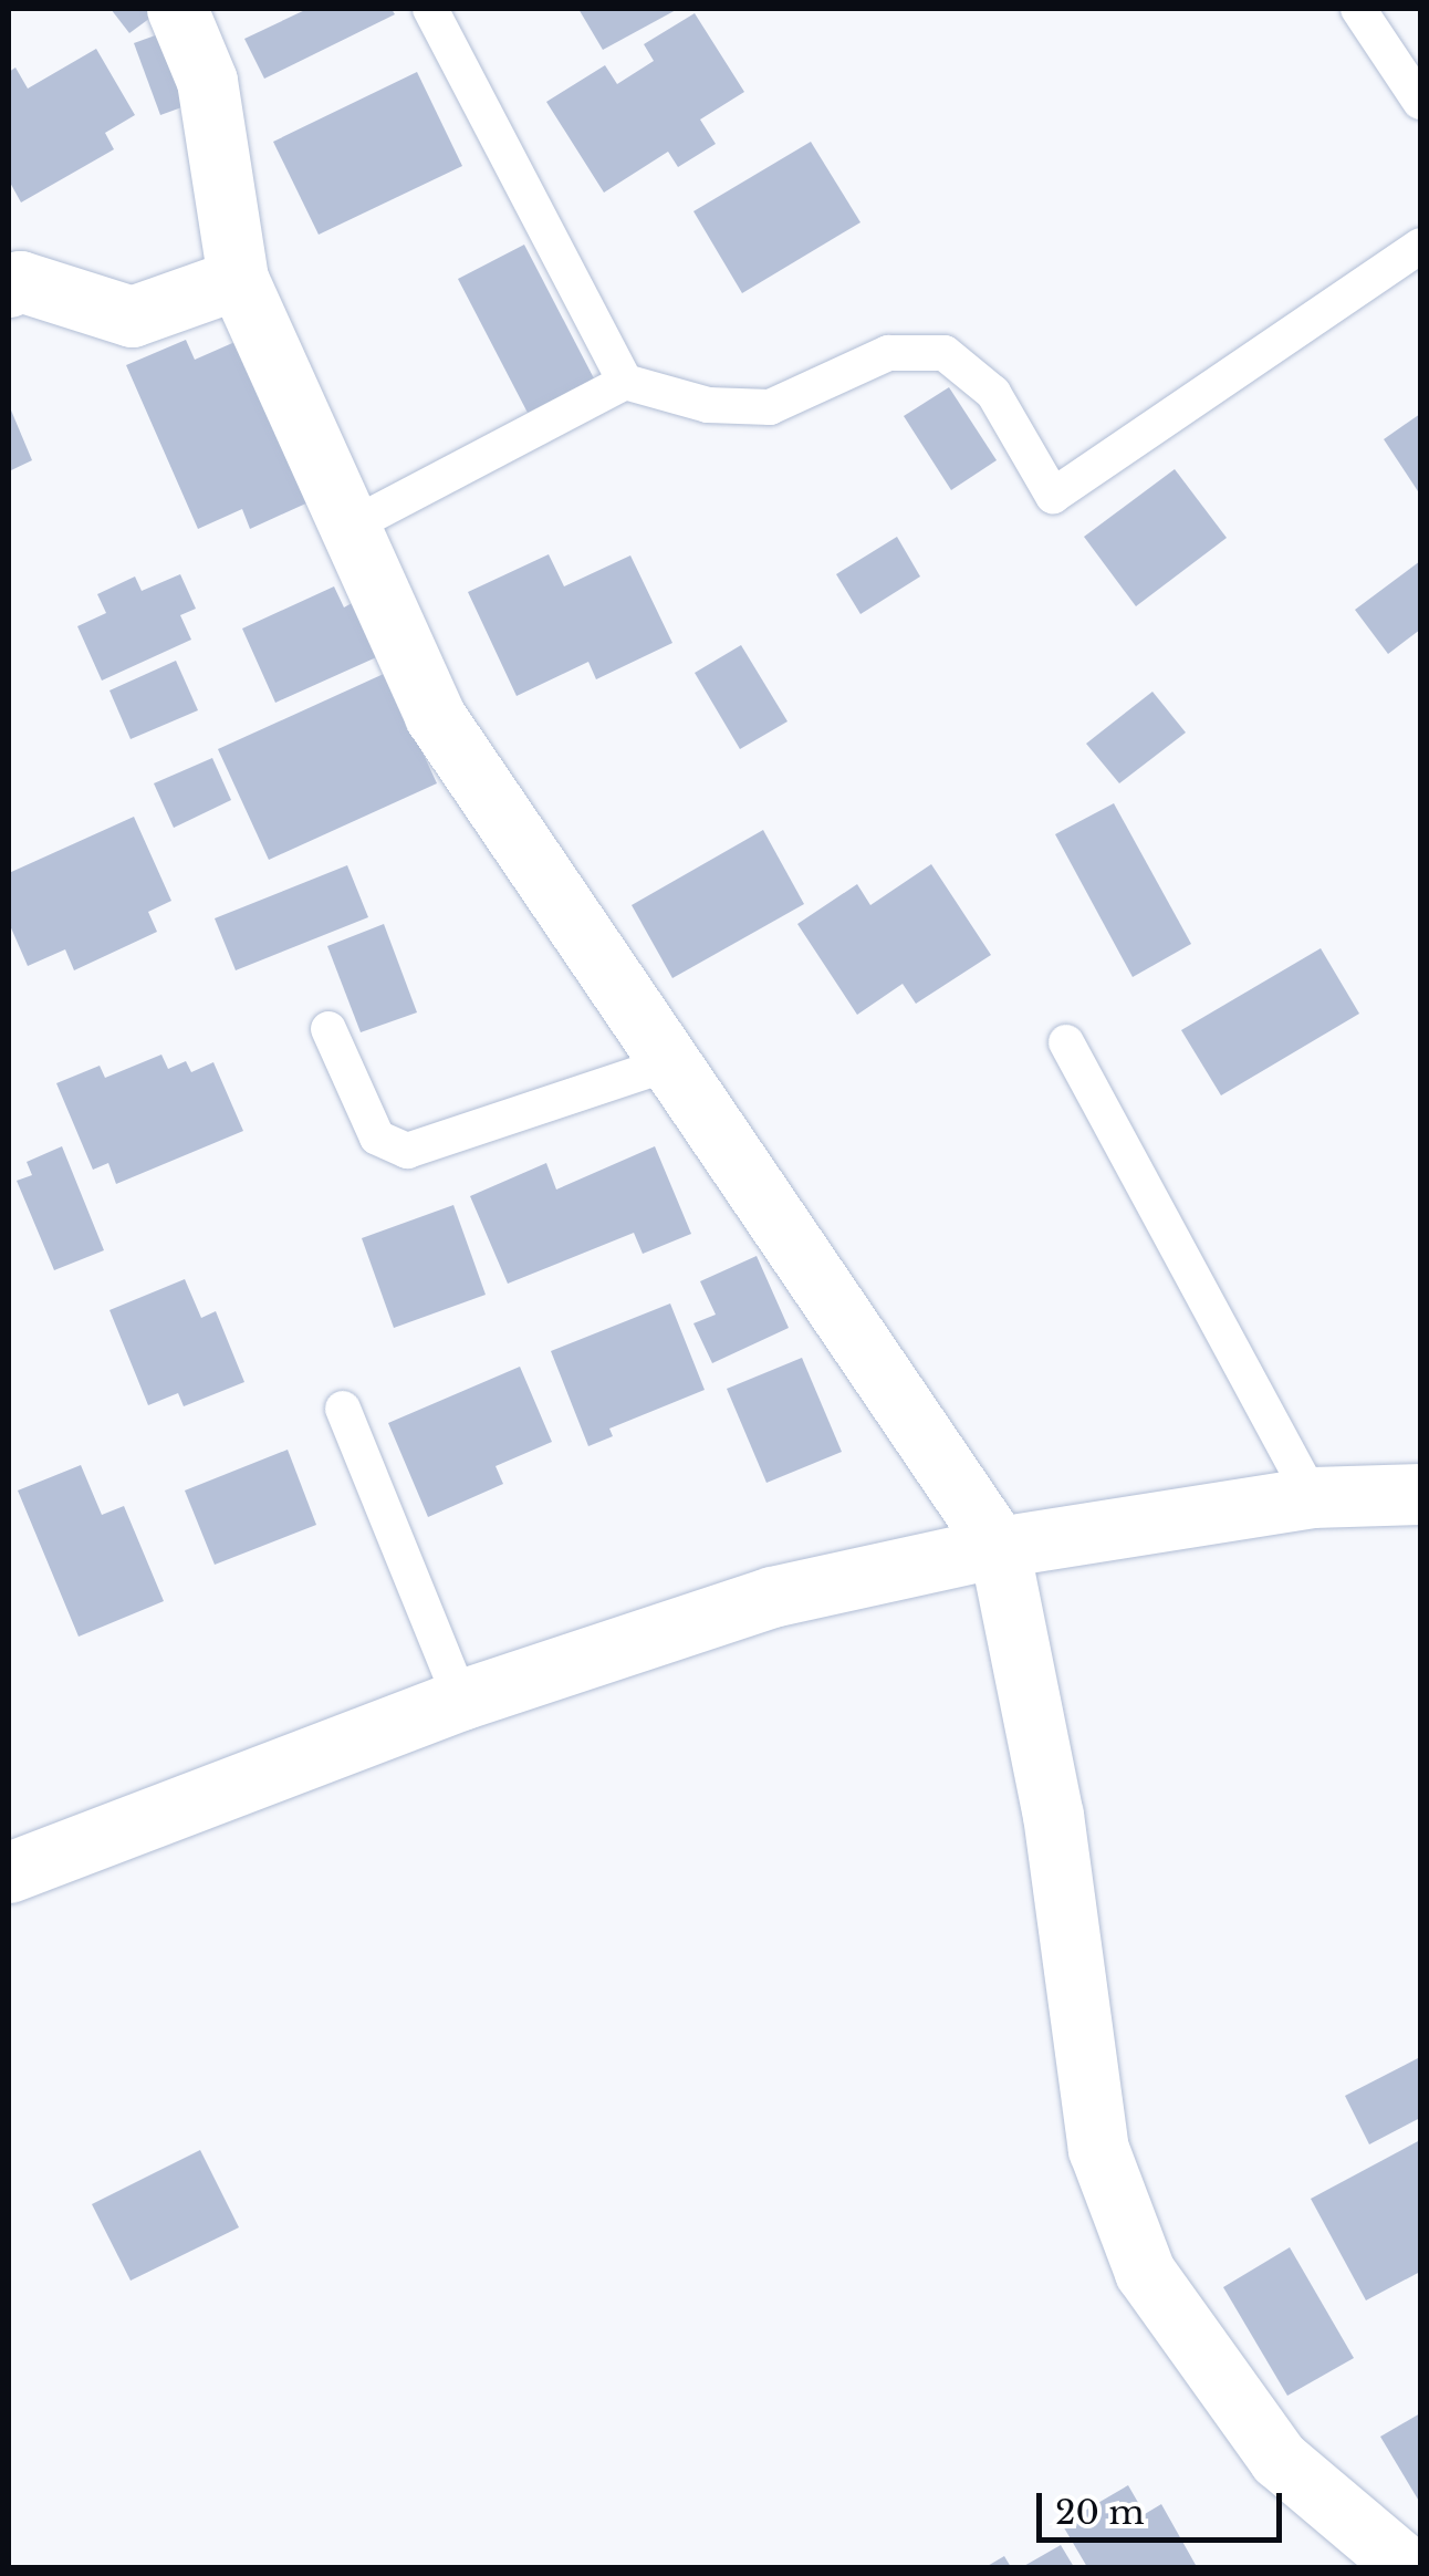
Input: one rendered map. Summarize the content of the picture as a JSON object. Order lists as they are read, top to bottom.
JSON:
{
  "scale_bar": "20 m"
}
